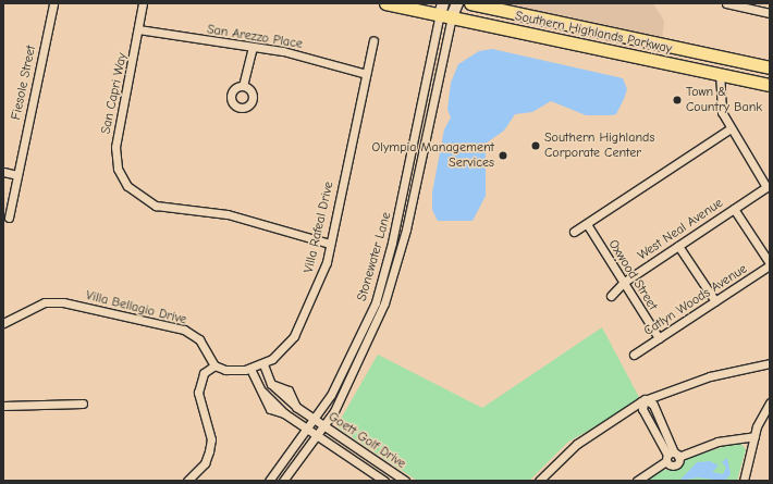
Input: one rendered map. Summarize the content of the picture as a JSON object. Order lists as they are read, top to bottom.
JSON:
{
  "streets": {
    "main road": ["Southern Highlands Parkway"],
    "street": [
      "San Arezzo Place",
      "Fiesole Street",
      "San Capri Way",
      "Villa Rafeal Drive",
      "West Neal Avenue",
      "Stonewater Lane",
      "Oxwood Street",
      "Catlyn Woods Avenue",
      "Villa Bellagio Drive",
      "Goett Golf Drive"
    ]
  },
  "crossings": [
    ["Southern Highlands Parkway", "Stonewater Lane"],
    ["San Arezzo Place", "San Capri Way"],
    ["San Arezzo Place", "Villa Rafeal Drive"],
    ["San Capri Way", "Villa Rafeal Drive"],
    ["Villa Rafeal Drive", "Goett Golf Drive"],
    ["West Neal Avenue", "Oxwood Street"],
    ["Stonewater Lane", "Goett Golf Drive"],
    ["Oxwood Street", "Catlyn Woods Avenue"]
  ],
  "places": ["Town & Country Bank", "Southern Highlands Corporate Center", "Olympia Management Services"]
}
